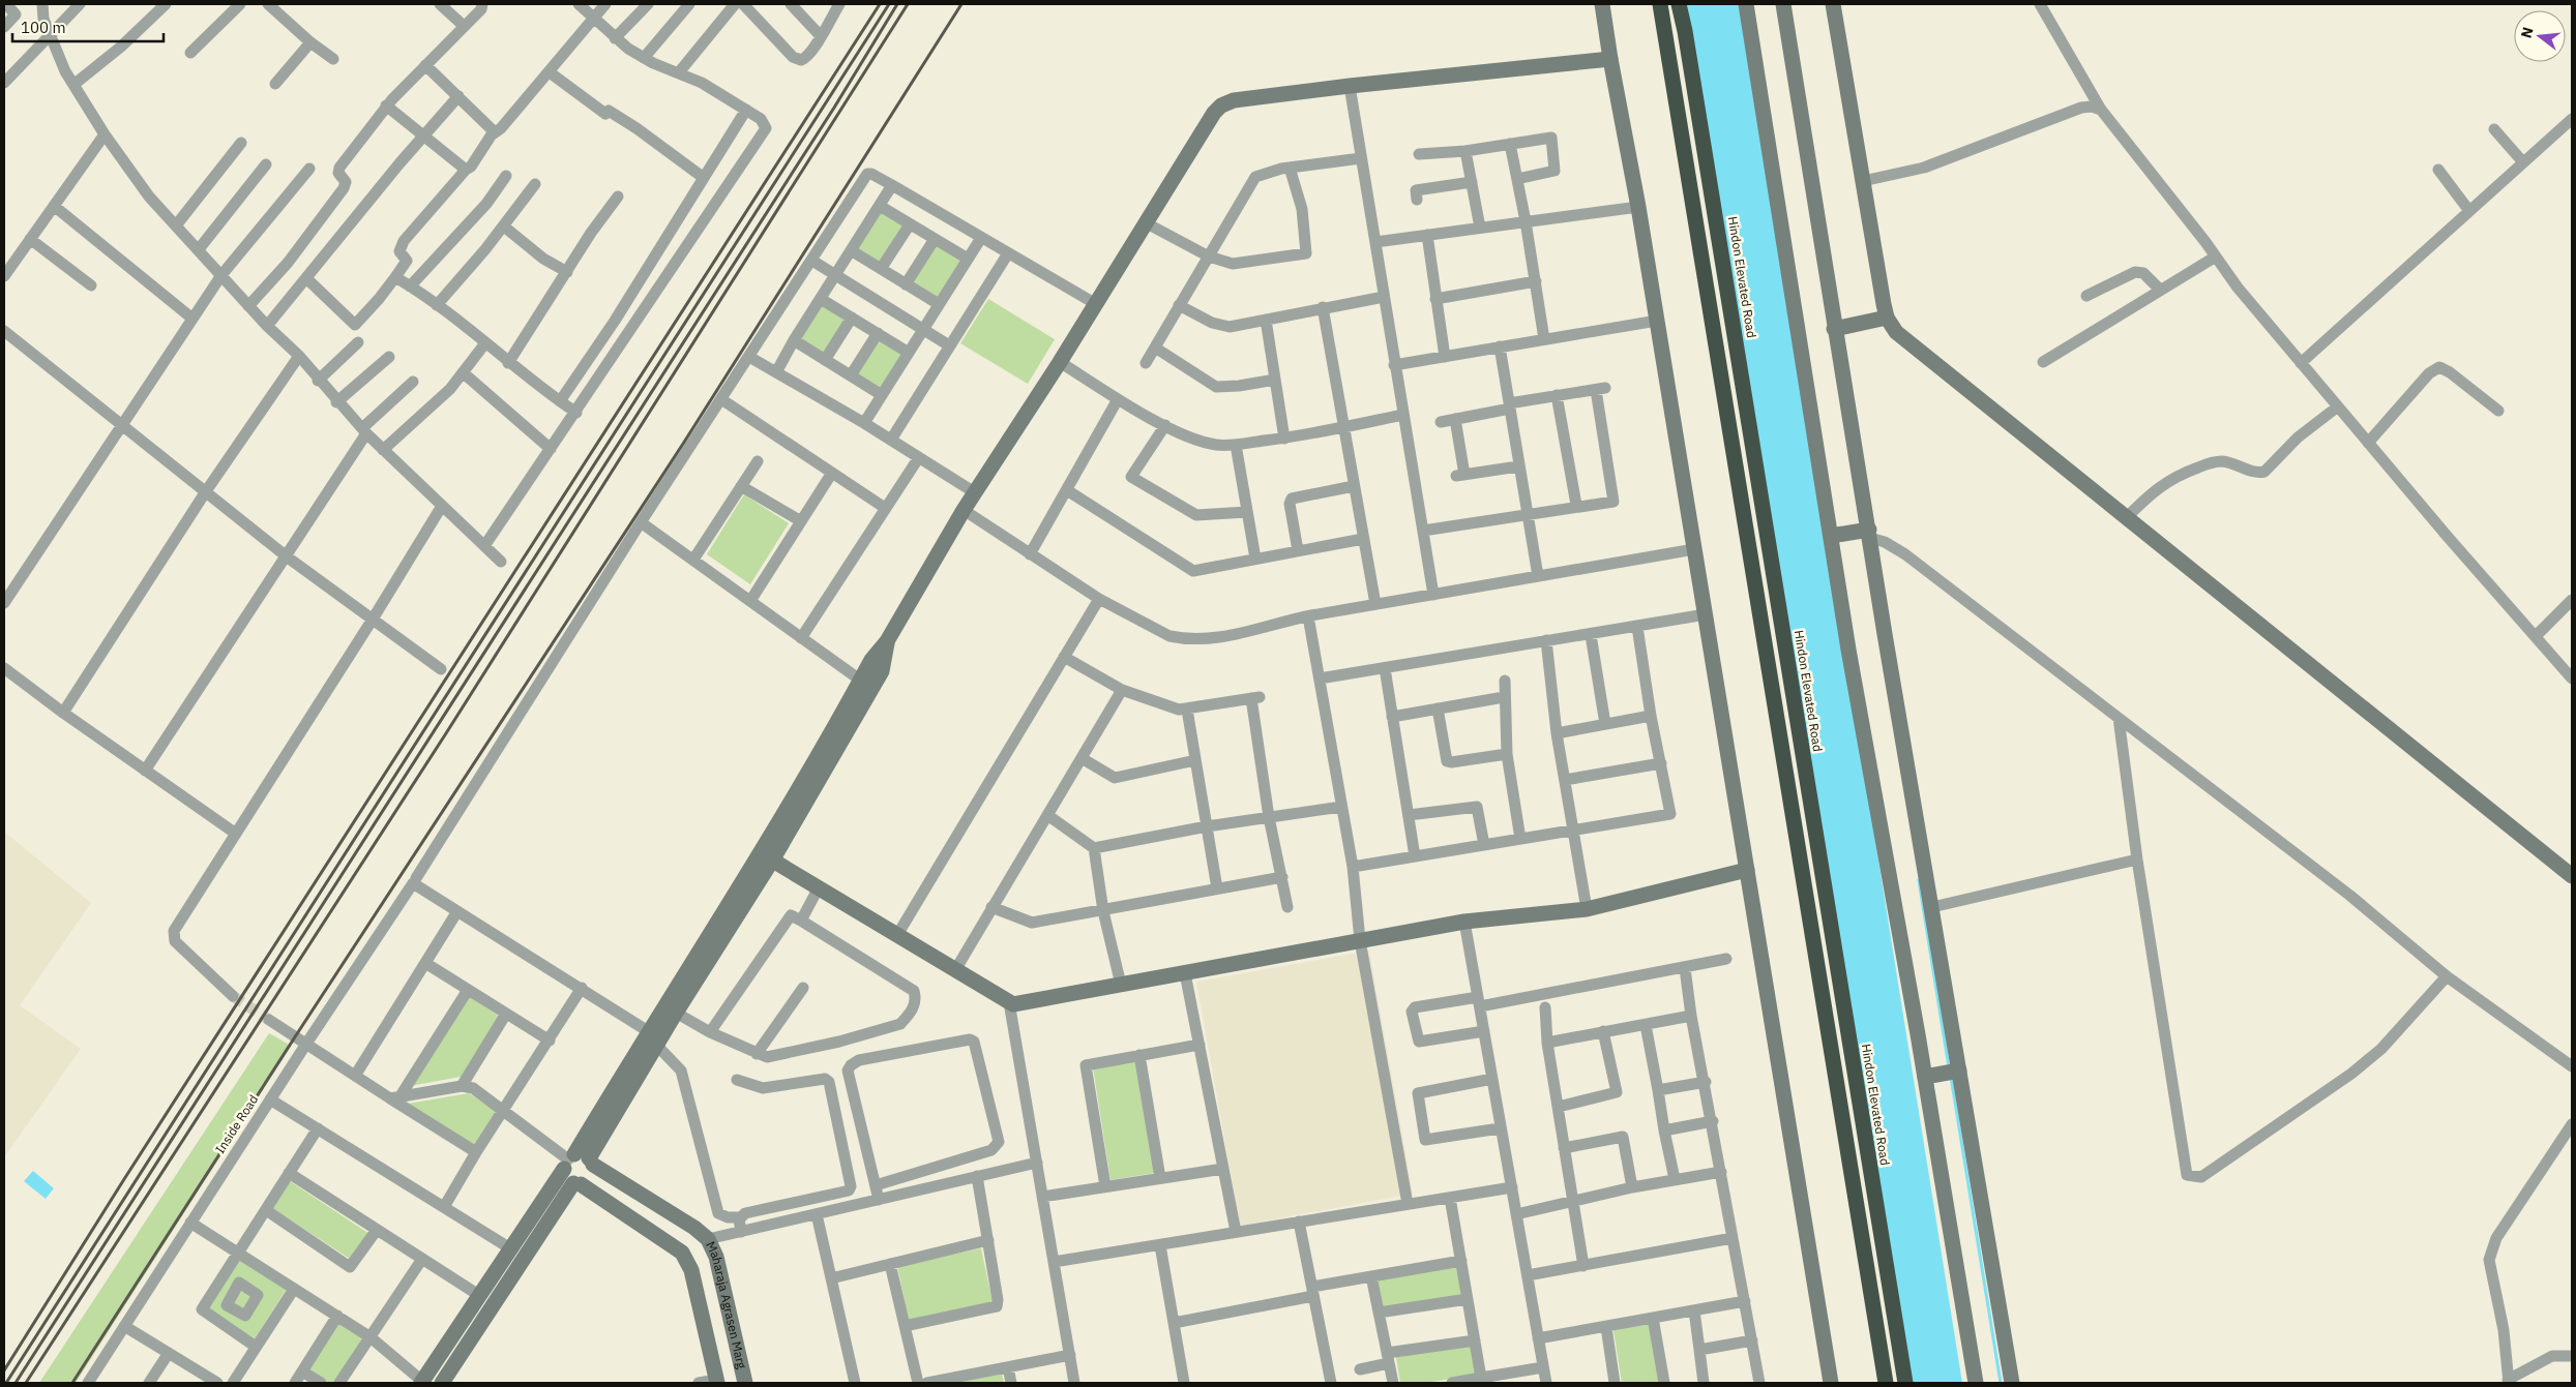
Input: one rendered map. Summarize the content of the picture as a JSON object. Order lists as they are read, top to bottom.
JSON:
{
  "streets": {
    "highway": ["Hindon Elevated Road"],
    "street": ["Inside Road", "Maharaja Agrasen Marg"]
  },
  "scale_bar": "100 m",
  "north": "left"
}
